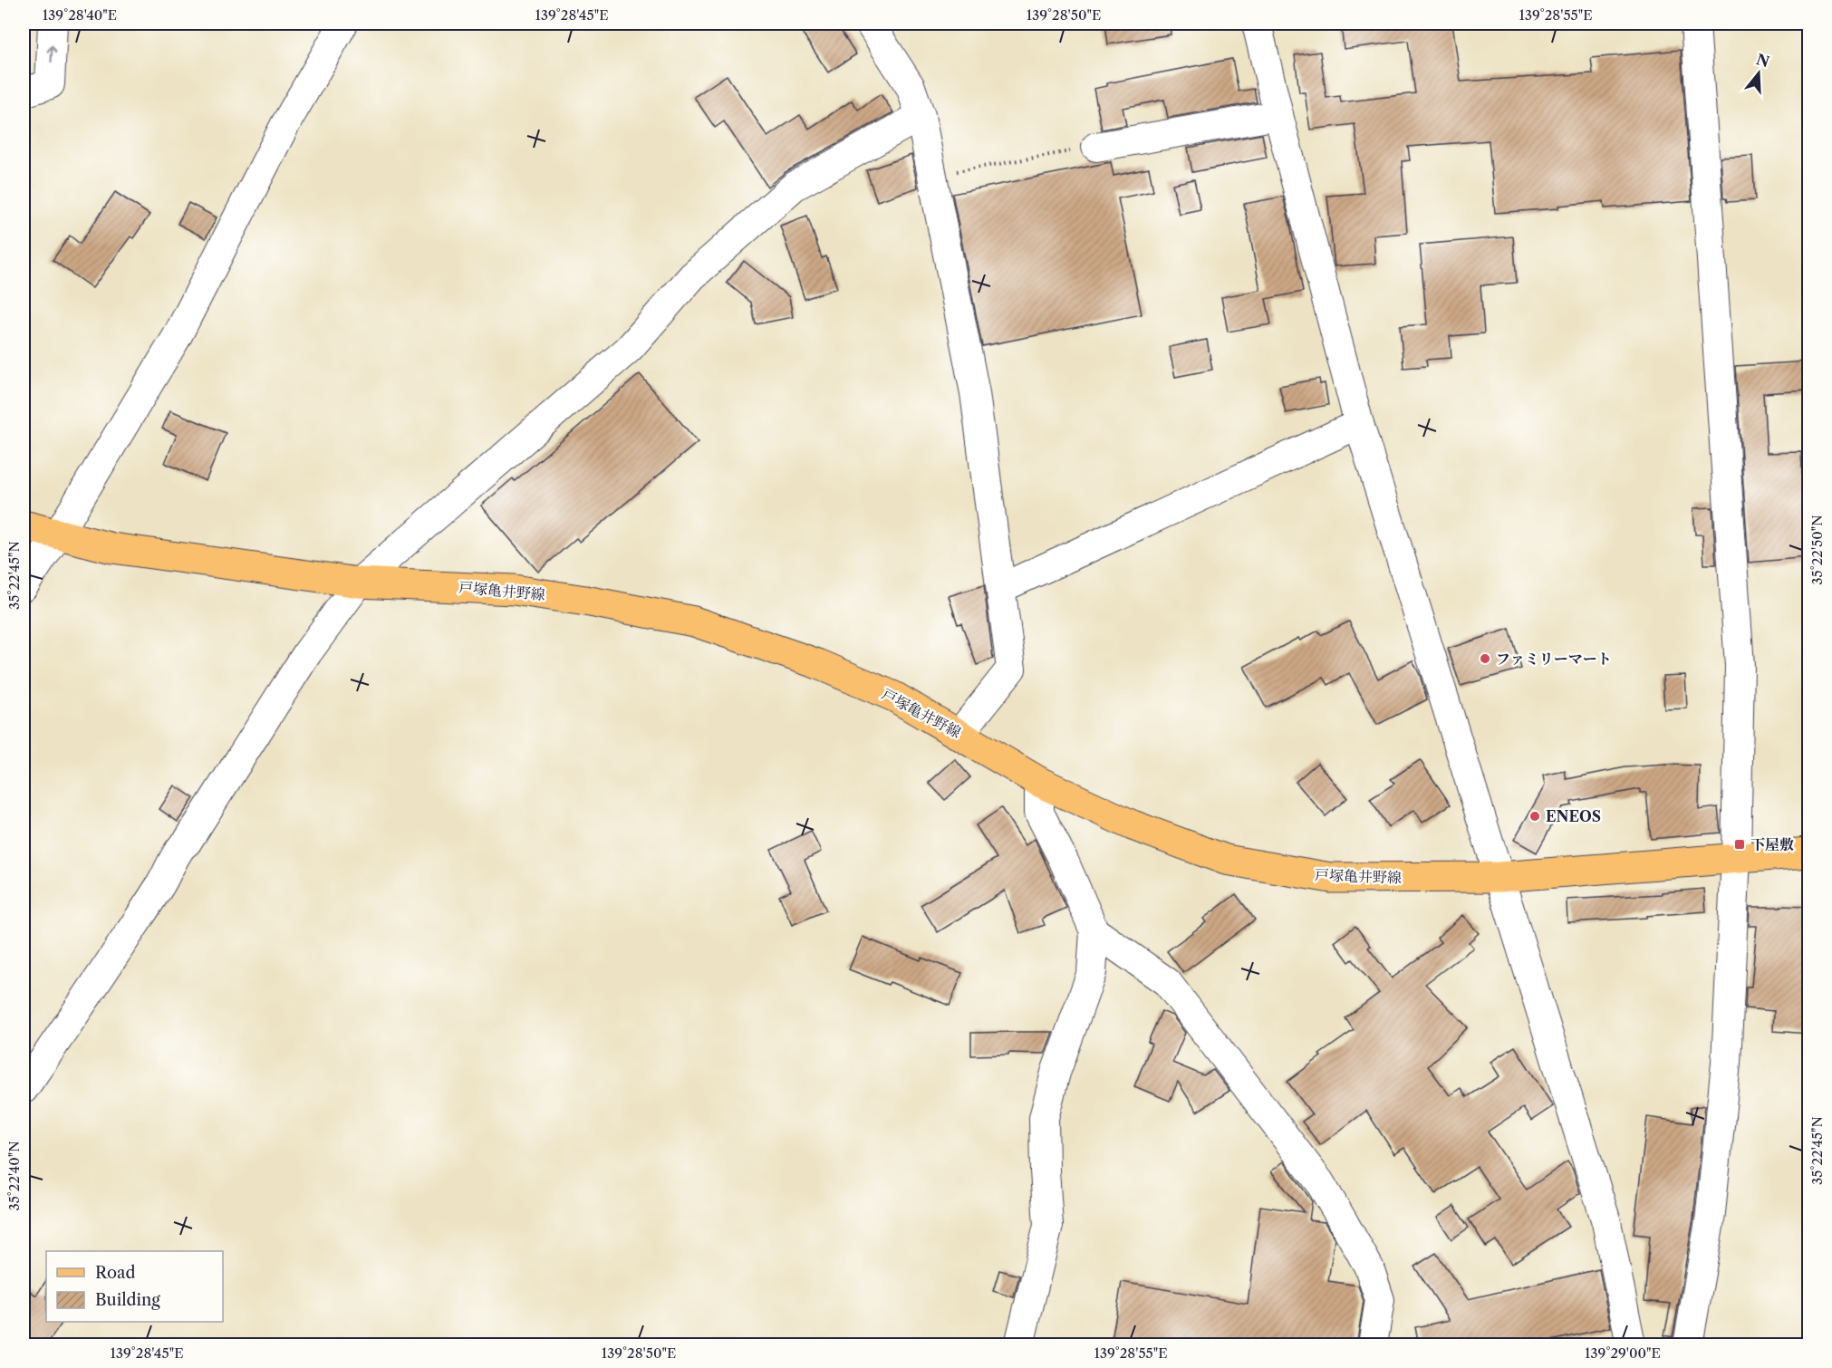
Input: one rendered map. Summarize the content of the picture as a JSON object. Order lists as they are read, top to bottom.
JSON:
{
  "streets": {
    "main road": ["戸塚亀井野線"]
  },
  "places": {
    "other": ["ファミリーマート", "ENEOS"],
    "transit": ["下屋敷"]
  },
  "legend": ["Road", "Building"],
  "north": "top",
  "coordinates": [
    "139°28'40\"E",
    "139°28'45\"E",
    "139°28'50\"E",
    "139°28'55\"E",
    "35°22'50\"N",
    "35°22'45\"N",
    "35°22'40\"N",
    "139°29'00\"E"
  ]
}
